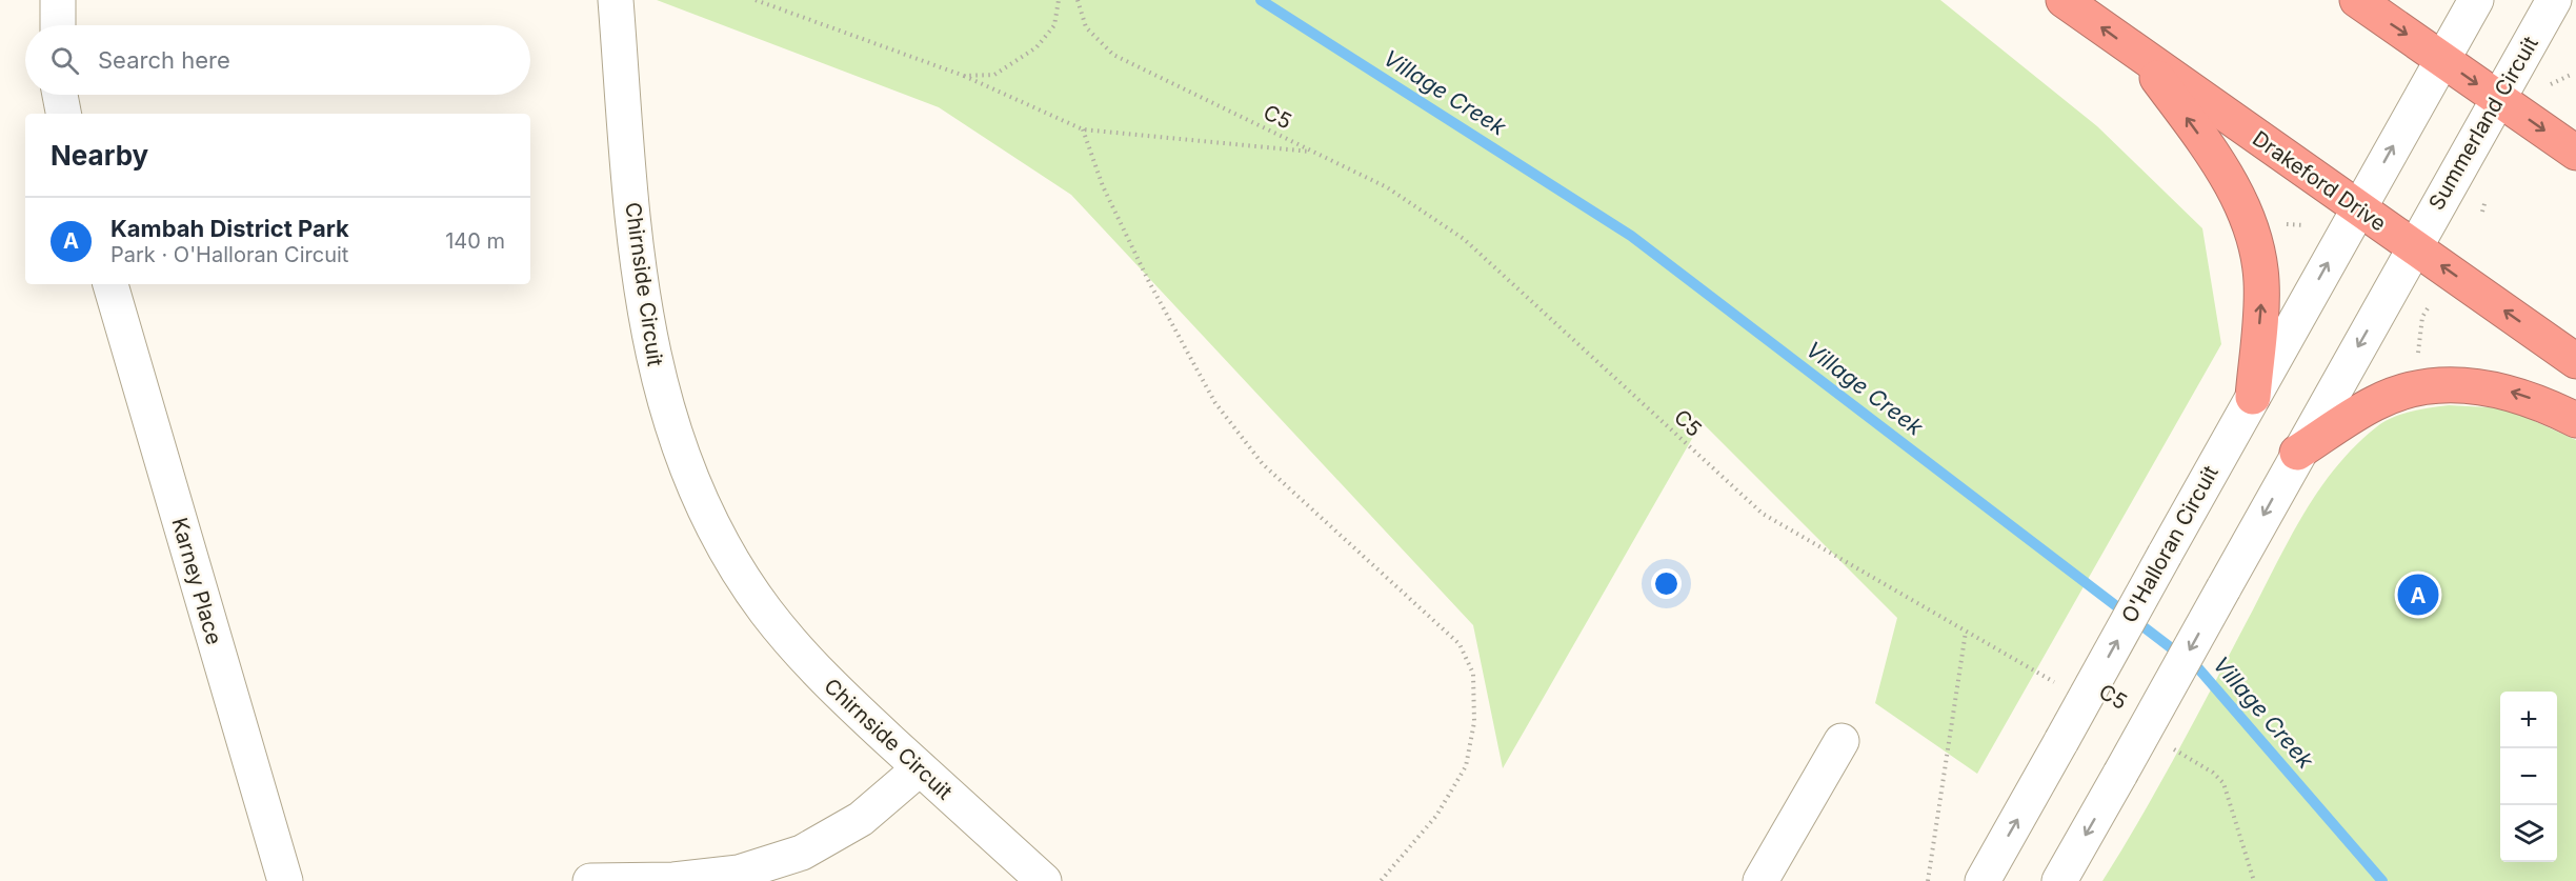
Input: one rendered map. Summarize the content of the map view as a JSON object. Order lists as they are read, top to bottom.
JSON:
{
  "streets": {
    "highway": ["Drakeford Drive"],
    "street": [
      "Summerland Circuit",
      "Chirnside Circuit",
      "O'Halloran Circuit",
      "Karney Place"
    ],
    "path": ["C5"]
  },
  "crossings": [
    ["Summerland Circuit", "Drakeford Drive"],
    ["Drakeford Drive", "O'Halloran Circuit"]
  ],
  "one_way": ["Drakeford Drive"],
  "water": ["Village Creek"],
  "page": {
    "search": "Search here",
    "heading": "Nearby",
    "list": [
      {
        "mark": "A",
        "name": "Kambah District Park",
        "note": "Park · O'Halloran Circuit",
        "value": "140 m"
      }
    ],
    "pins": "A",
    "map_buttons": ["+", "−"]
  }
}
